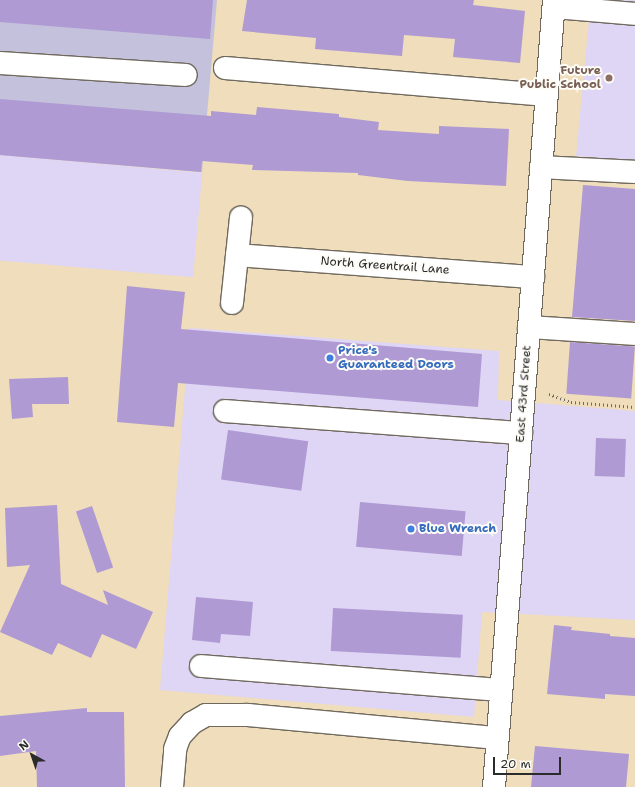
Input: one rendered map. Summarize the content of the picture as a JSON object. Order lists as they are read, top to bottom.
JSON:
{
  "streets": {
    "street": ["North Greentrail Lane", "East 43rd Street"]
  },
  "crossings": [
    ["North Greentrail Lane", "East 43rd Street"]
  ],
  "places": ["Future Public School", "Price's Guaranteed Doors", "Blue Wrench"],
  "scale_bar": "20 m",
  "north": "top left"
}
